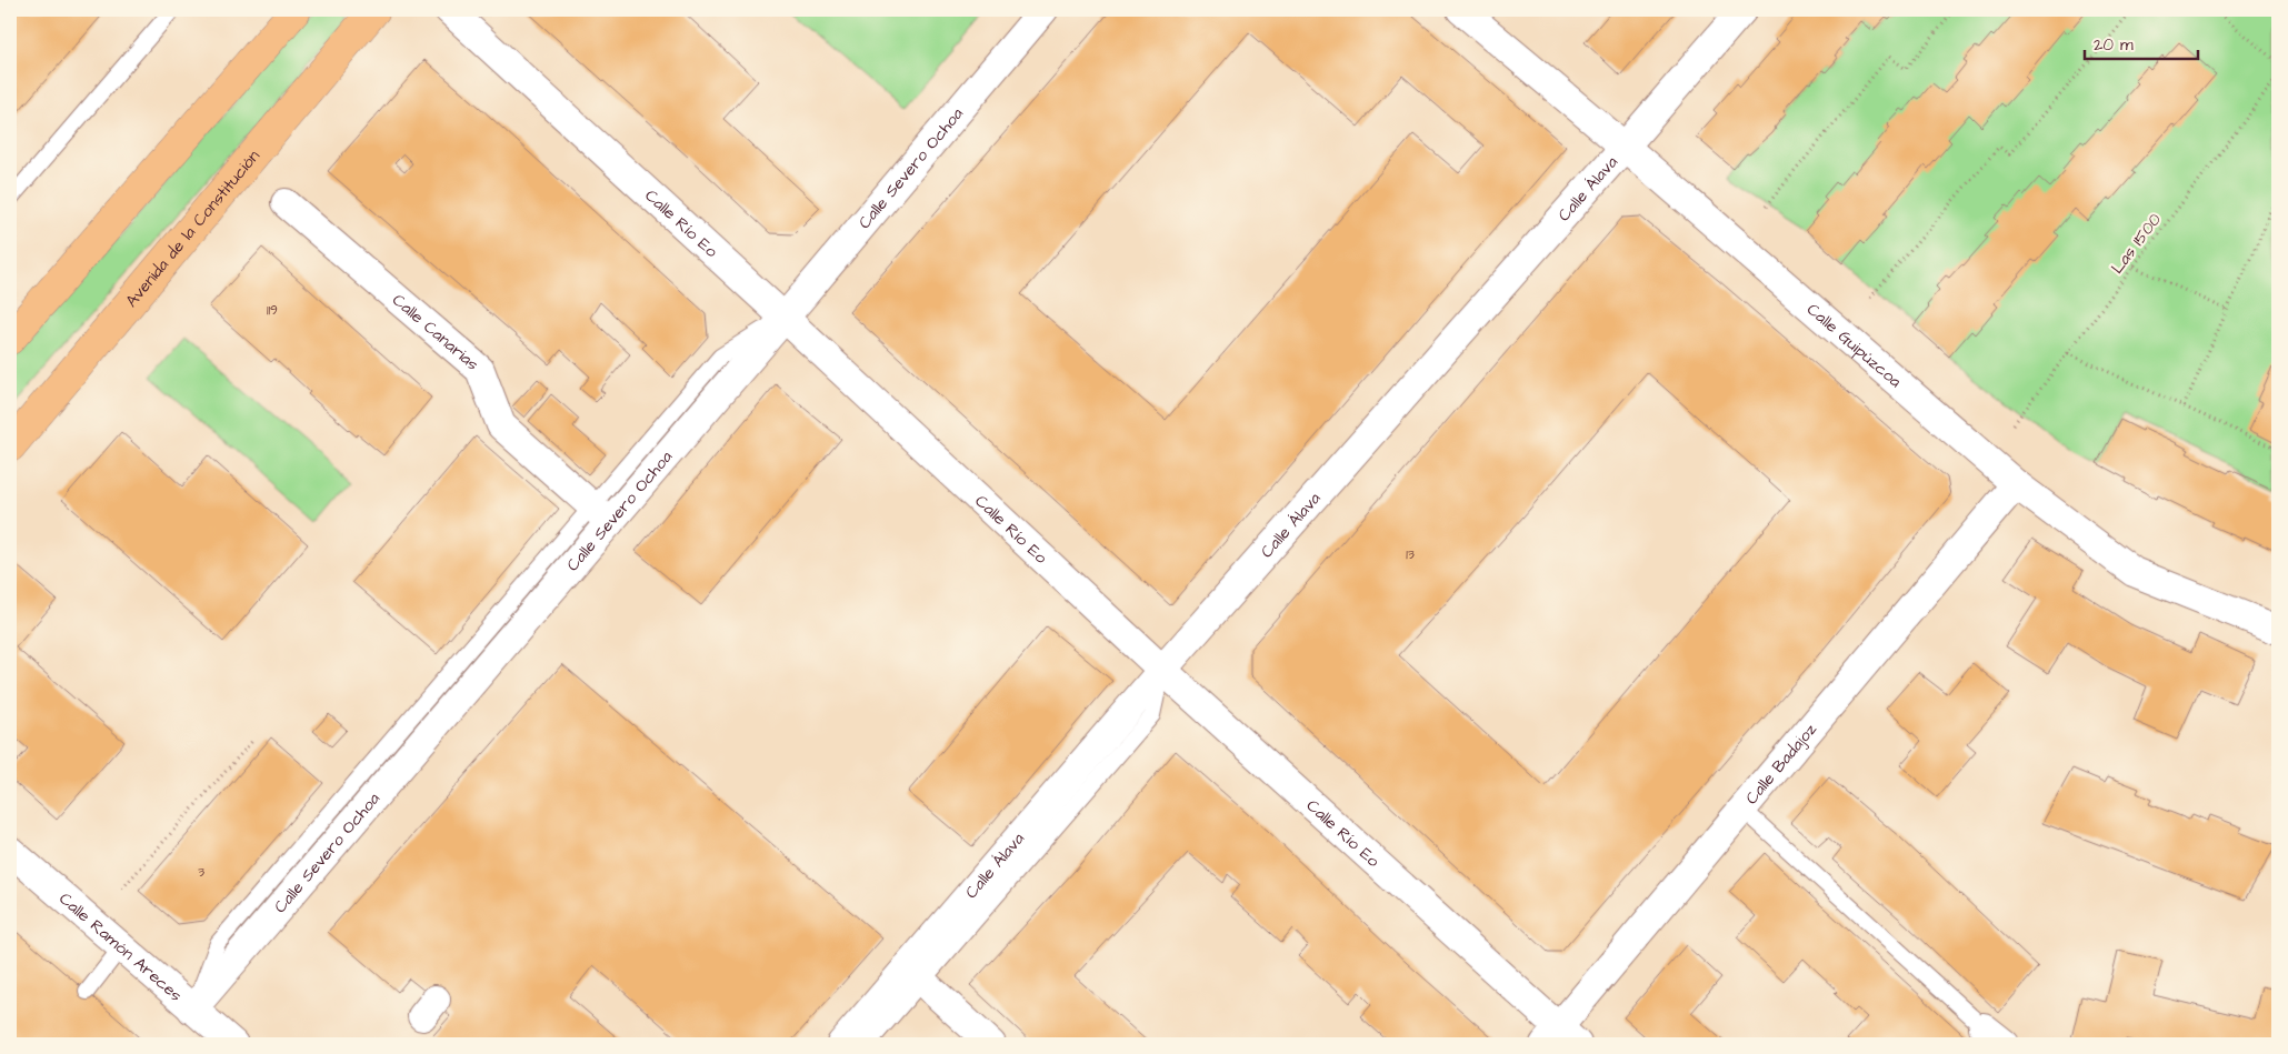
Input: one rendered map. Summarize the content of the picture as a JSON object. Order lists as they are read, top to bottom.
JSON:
{
  "streets": {
    "main road": ["Avenida de la Constitución"],
    "street": [
      "Calle Severo Ochoa",
      "Calle Álava",
      "Calle Río Eo",
      "Calle Canarias",
      "Calle Guipúzcoa",
      "Calle Badajoz",
      "Calle Ramón Areces"
    ],
    "path": ["Las 1500"]
  },
  "crossings": [
    ["Calle Severo Ochoa", "Calle Río Eo"],
    ["Calle Severo Ochoa", "Calle Canarias"],
    ["Calle Severo Ochoa", "Calle Ramón Areces"],
    ["Calle Álava", "Calle Río Eo"],
    ["Calle Álava", "Calle Guipúzcoa"],
    ["Calle Río Eo", "Calle Badajoz"],
    ["Calle Guipúzcoa", "Calle Badajoz"]
  ],
  "house_numbers": ["119", "13", "3"],
  "scale_bar": "20 m"
}
